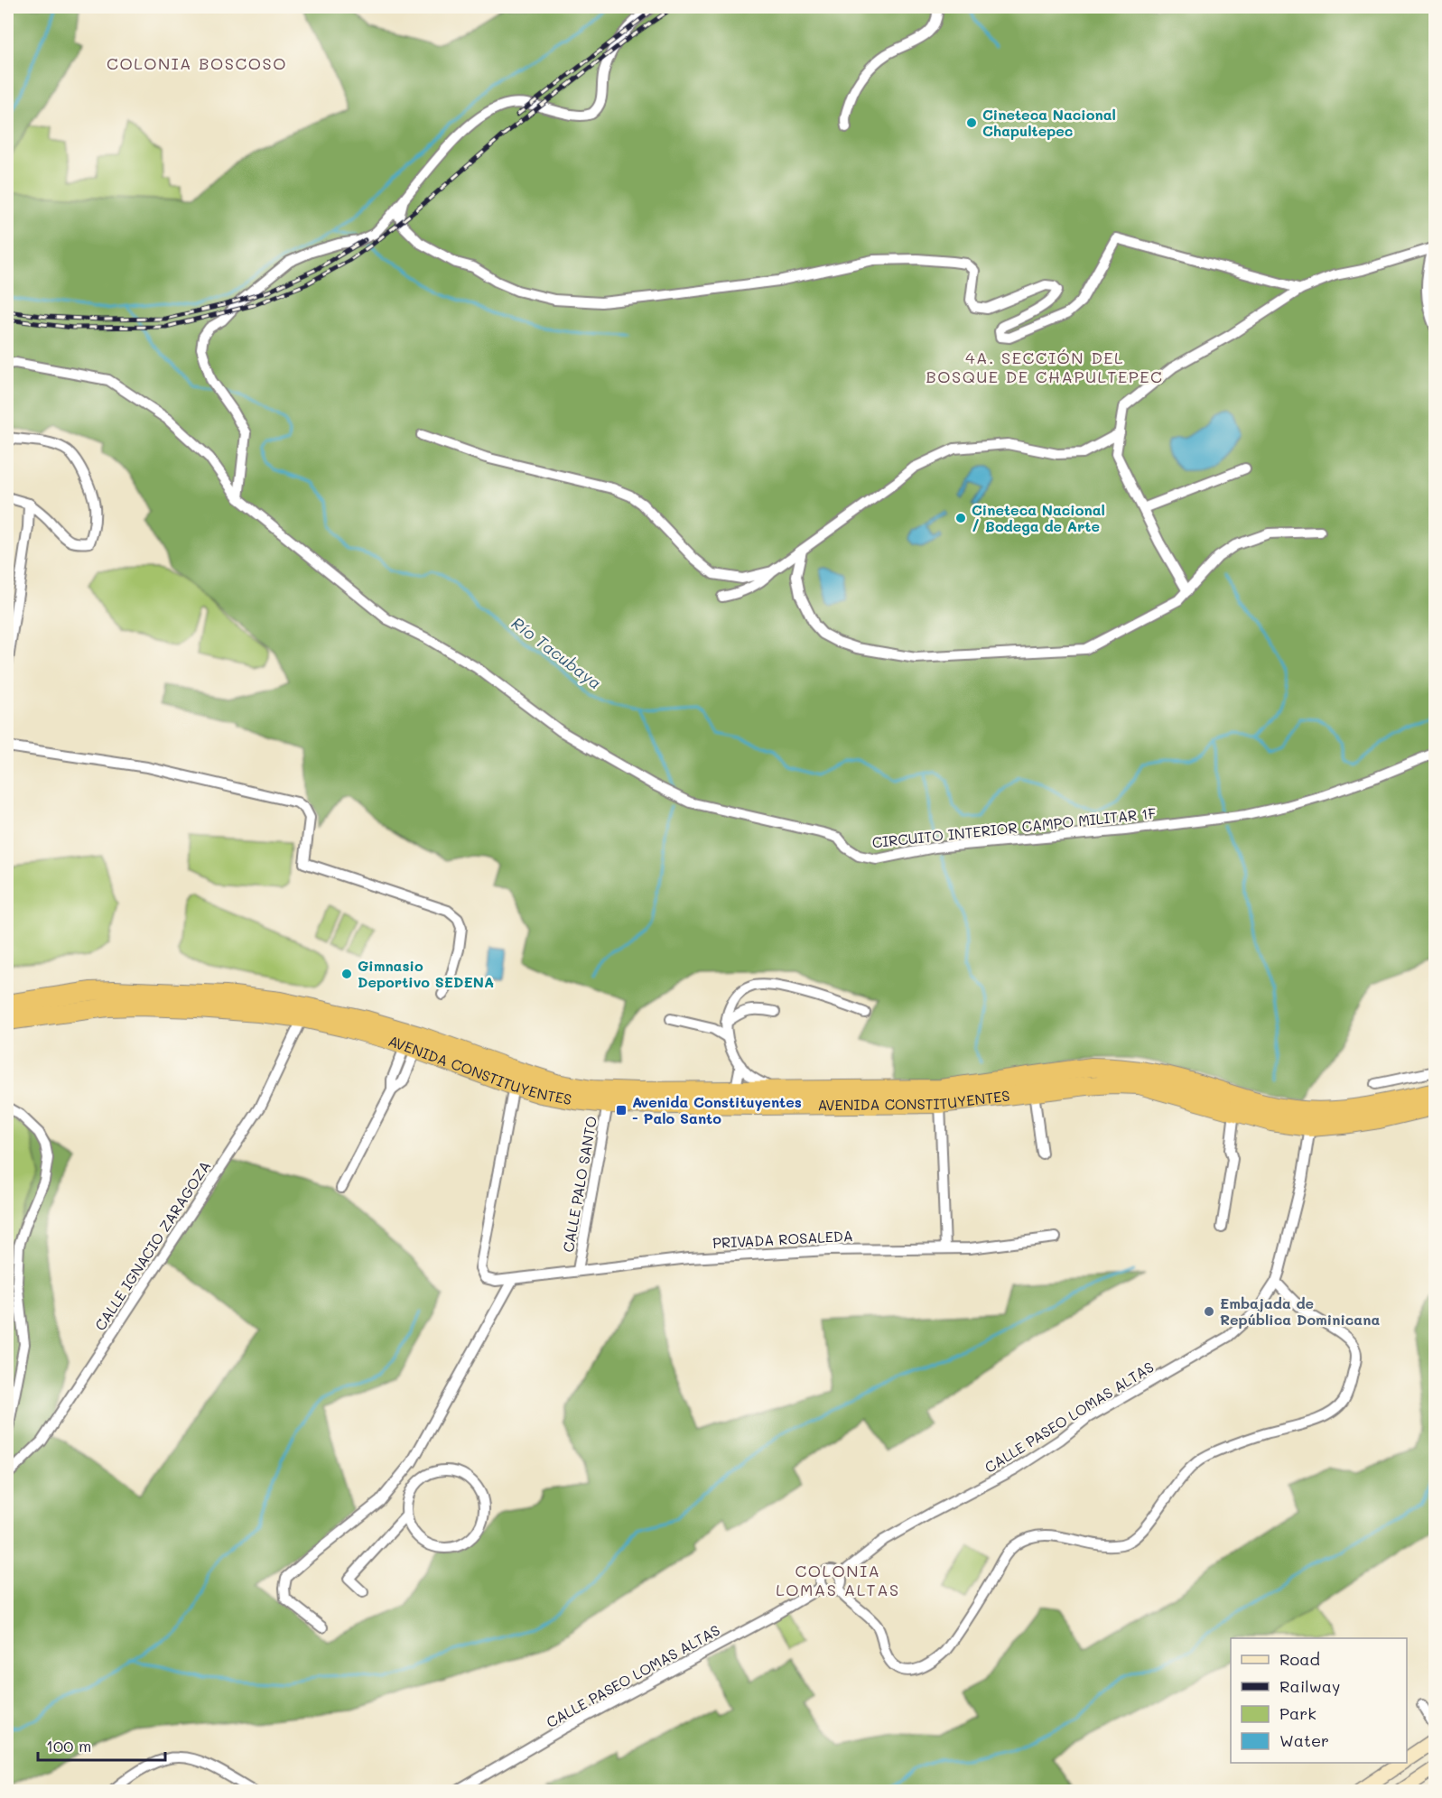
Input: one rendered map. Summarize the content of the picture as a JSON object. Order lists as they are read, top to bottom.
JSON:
{
  "streets": {
    "highway": ["AVENIDA CONSTITUYENTES"],
    "street": [
      "CIRCUITO INTERIOR CAMPO MILITAR 1F",
      "CALLE PALO SANTO",
      "PRIVADA ROSALEDA",
      "CALLE IGNACIO ZARAGOZA",
      "CALLE PASEO LOMAS ALTAS"
    ]
  },
  "crossings": [
    ["AVENIDA CONSTITUYENTES", "CALLE PALO SANTO"],
    ["AVENIDA CONSTITUYENTES", "PRIVADA ROSALEDA"],
    ["AVENIDA CONSTITUYENTES", "CALLE IGNACIO ZARAGOZA"],
    ["AVENIDA CONSTITUYENTES", "CALLE PASEO LOMAS ALTAS"],
    ["CALLE PALO SANTO", "PRIVADA ROSALEDA"]
  ],
  "districts": ["COLONIA BOSCOSO", "4A. SECCIÓN DEL BOSQUE DE CHAPULTEPEC", "COLONIA LOMAS ALTAS"],
  "water": ["Río Tacubaya"],
  "places": {
    "other": [
      "Cineteca Nacional Chapultepec",
      "Cineteca Nacional / Bodega de Arte",
      "Gimnasio Deportivo SEDENA",
      "Embajada de República Dominicana"
    ],
    "transit": ["Avenida Constituyentes - Palo Santo"]
  },
  "legend": [
    "Road",
    "Railway",
    "Park",
    "Water"
  ],
  "scale_bar": "100 m"
}
